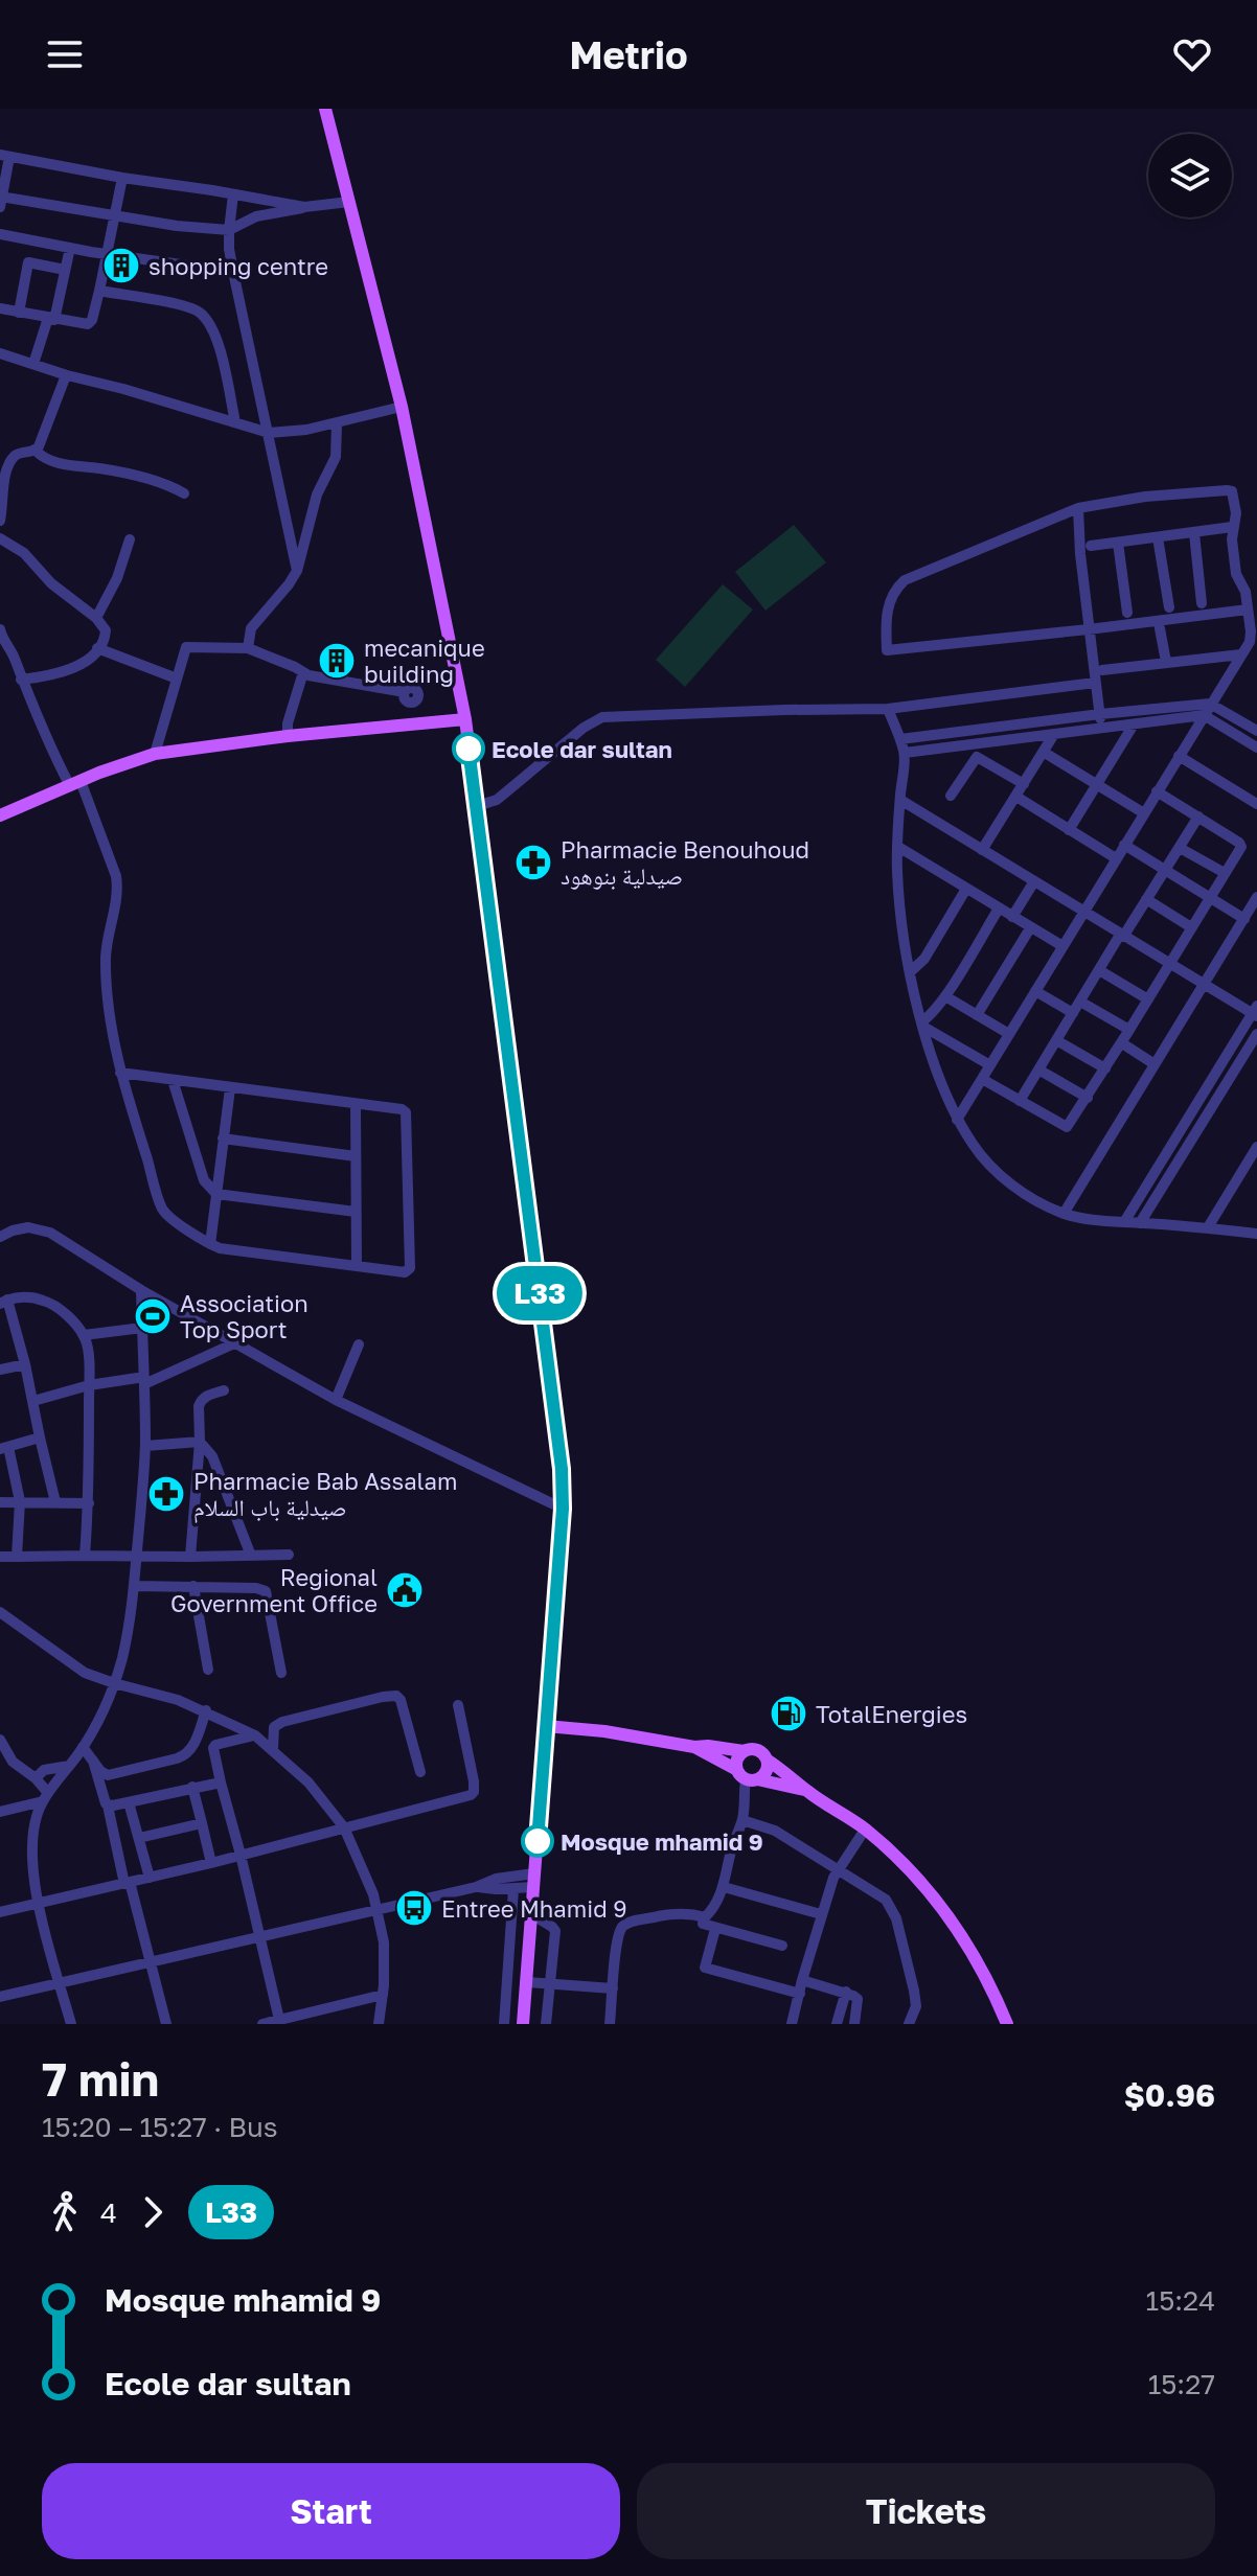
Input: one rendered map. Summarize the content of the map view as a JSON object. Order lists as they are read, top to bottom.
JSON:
{
  "places": {
    "building": ["shopping centre", "mecanique building"],
    "other": ["Ecole dar sultan", "Mosque mhamid 9"],
    "pharmacy": ["Pharmacie Benouhoud صيدلية بنوهود", "Pharmacie Bab Assalam صيدلية باب السلام"],
    "sports": ["Association Top Sport"],
    "public building": ["Regional Government Office"],
    "fuel station": ["TotalEnergies"],
    "bus stop": ["Entree Mhamid 9"]
  },
  "lines": ["bus line L33"],
  "page": {
    "header": "Metrio",
    "on_map": "L33",
    "heading": ["7 min", "15:20 – 15:27 · Bus", "$0.96"],
    "legs": ["4", "L33"],
    "list": [
      {
        "name": "Mosque mhamid 9",
        "value": "15:24"
      },
      {
        "name": "Ecole dar sultan",
        "value": "15:27"
      }
    ],
    "buttons": ["Start", "Tickets"]
  }
}
